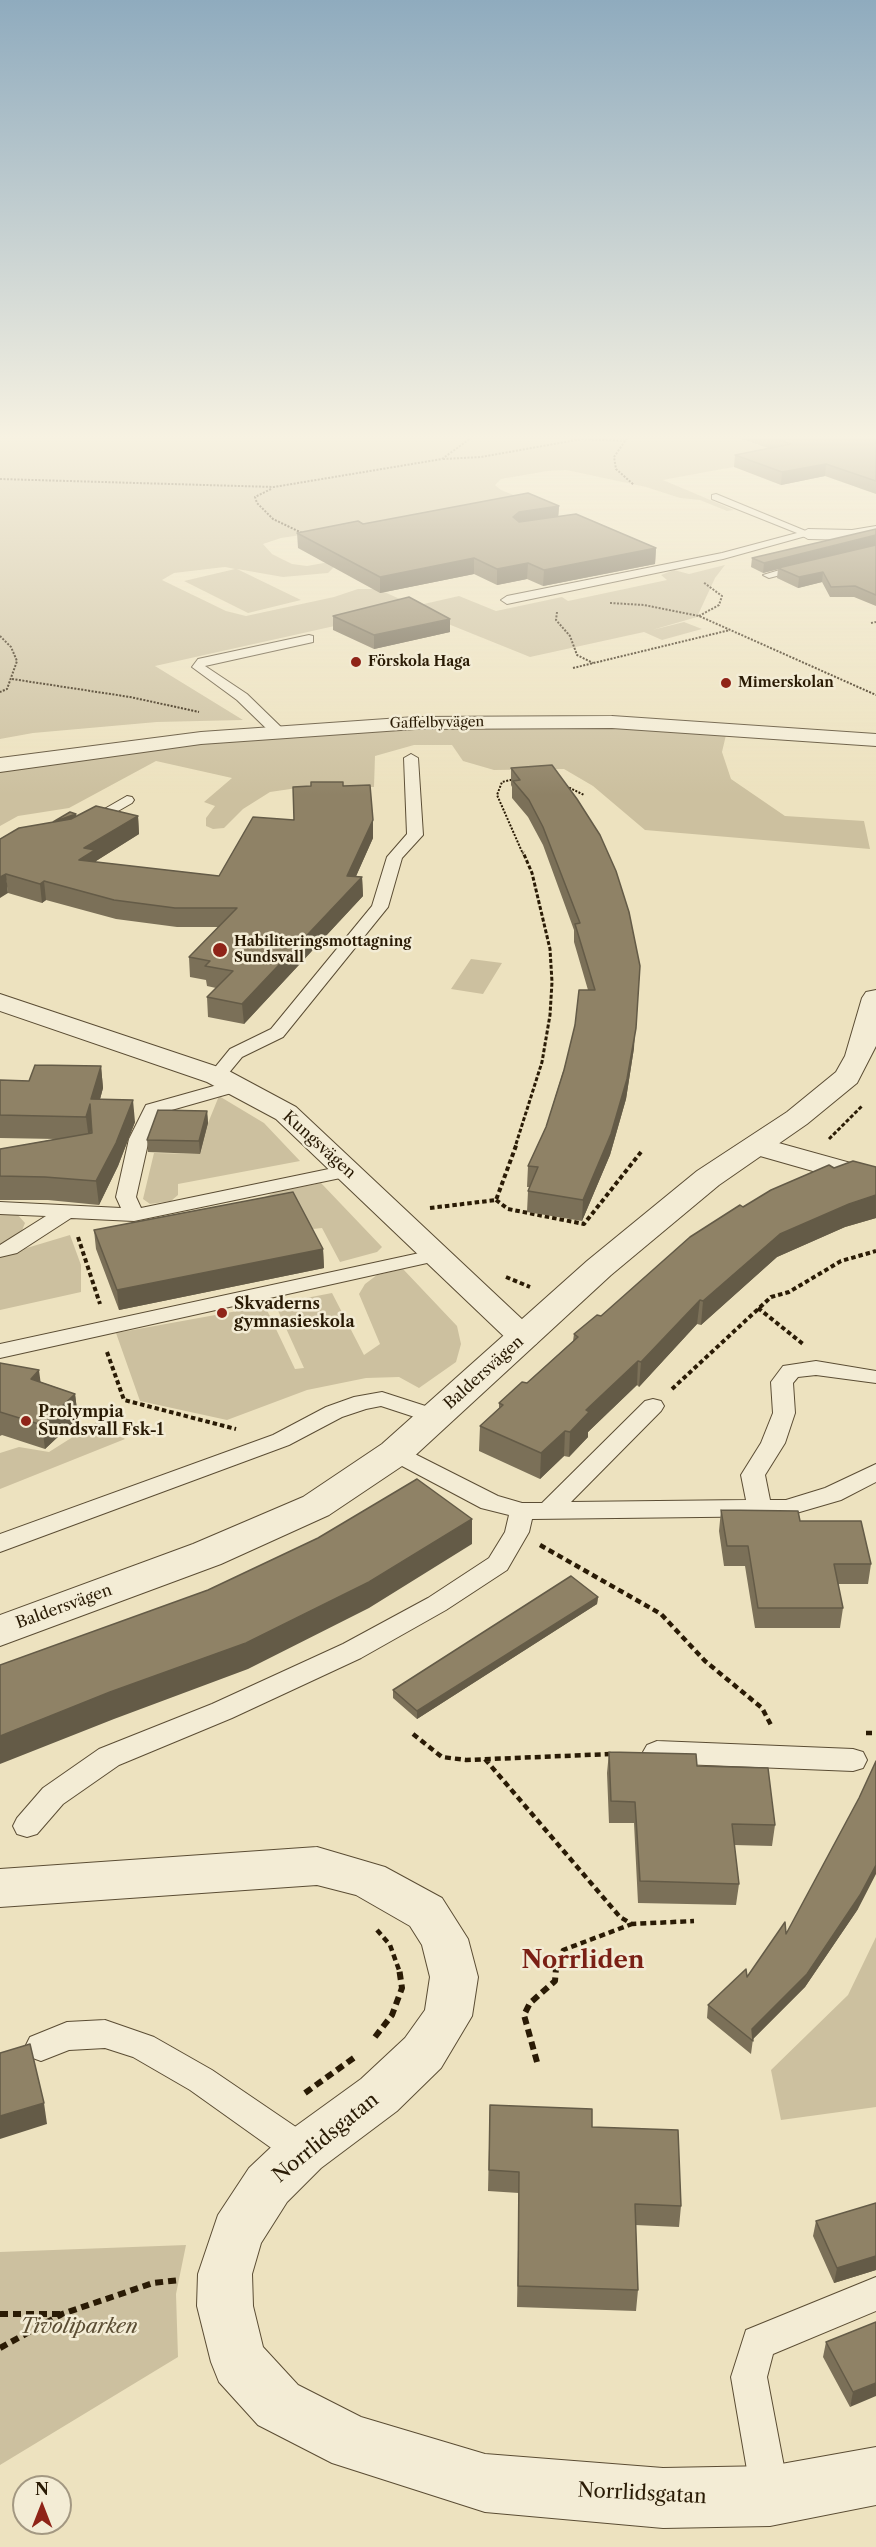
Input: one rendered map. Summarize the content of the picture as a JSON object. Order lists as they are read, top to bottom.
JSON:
{
  "streets": {
    "street": [
      "Gaffelbyvägen",
      "Kungsvägen",
      "Baldersvägen",
      "Norrlidsgatan"
    ]
  },
  "crossings": [
    ["Kungsvägen", "Baldersvägen"]
  ],
  "districts": ["Norrliden"],
  "parks": ["Tivoliparken"],
  "places": [
    "Förskola Haga",
    "Mimerskolan",
    "Habiliteringsmottagning Sundsvall",
    "Skvaderns gymnasieskola",
    "Prolympia Sundsvall Fsk-1"
  ],
  "north": "top"
}
